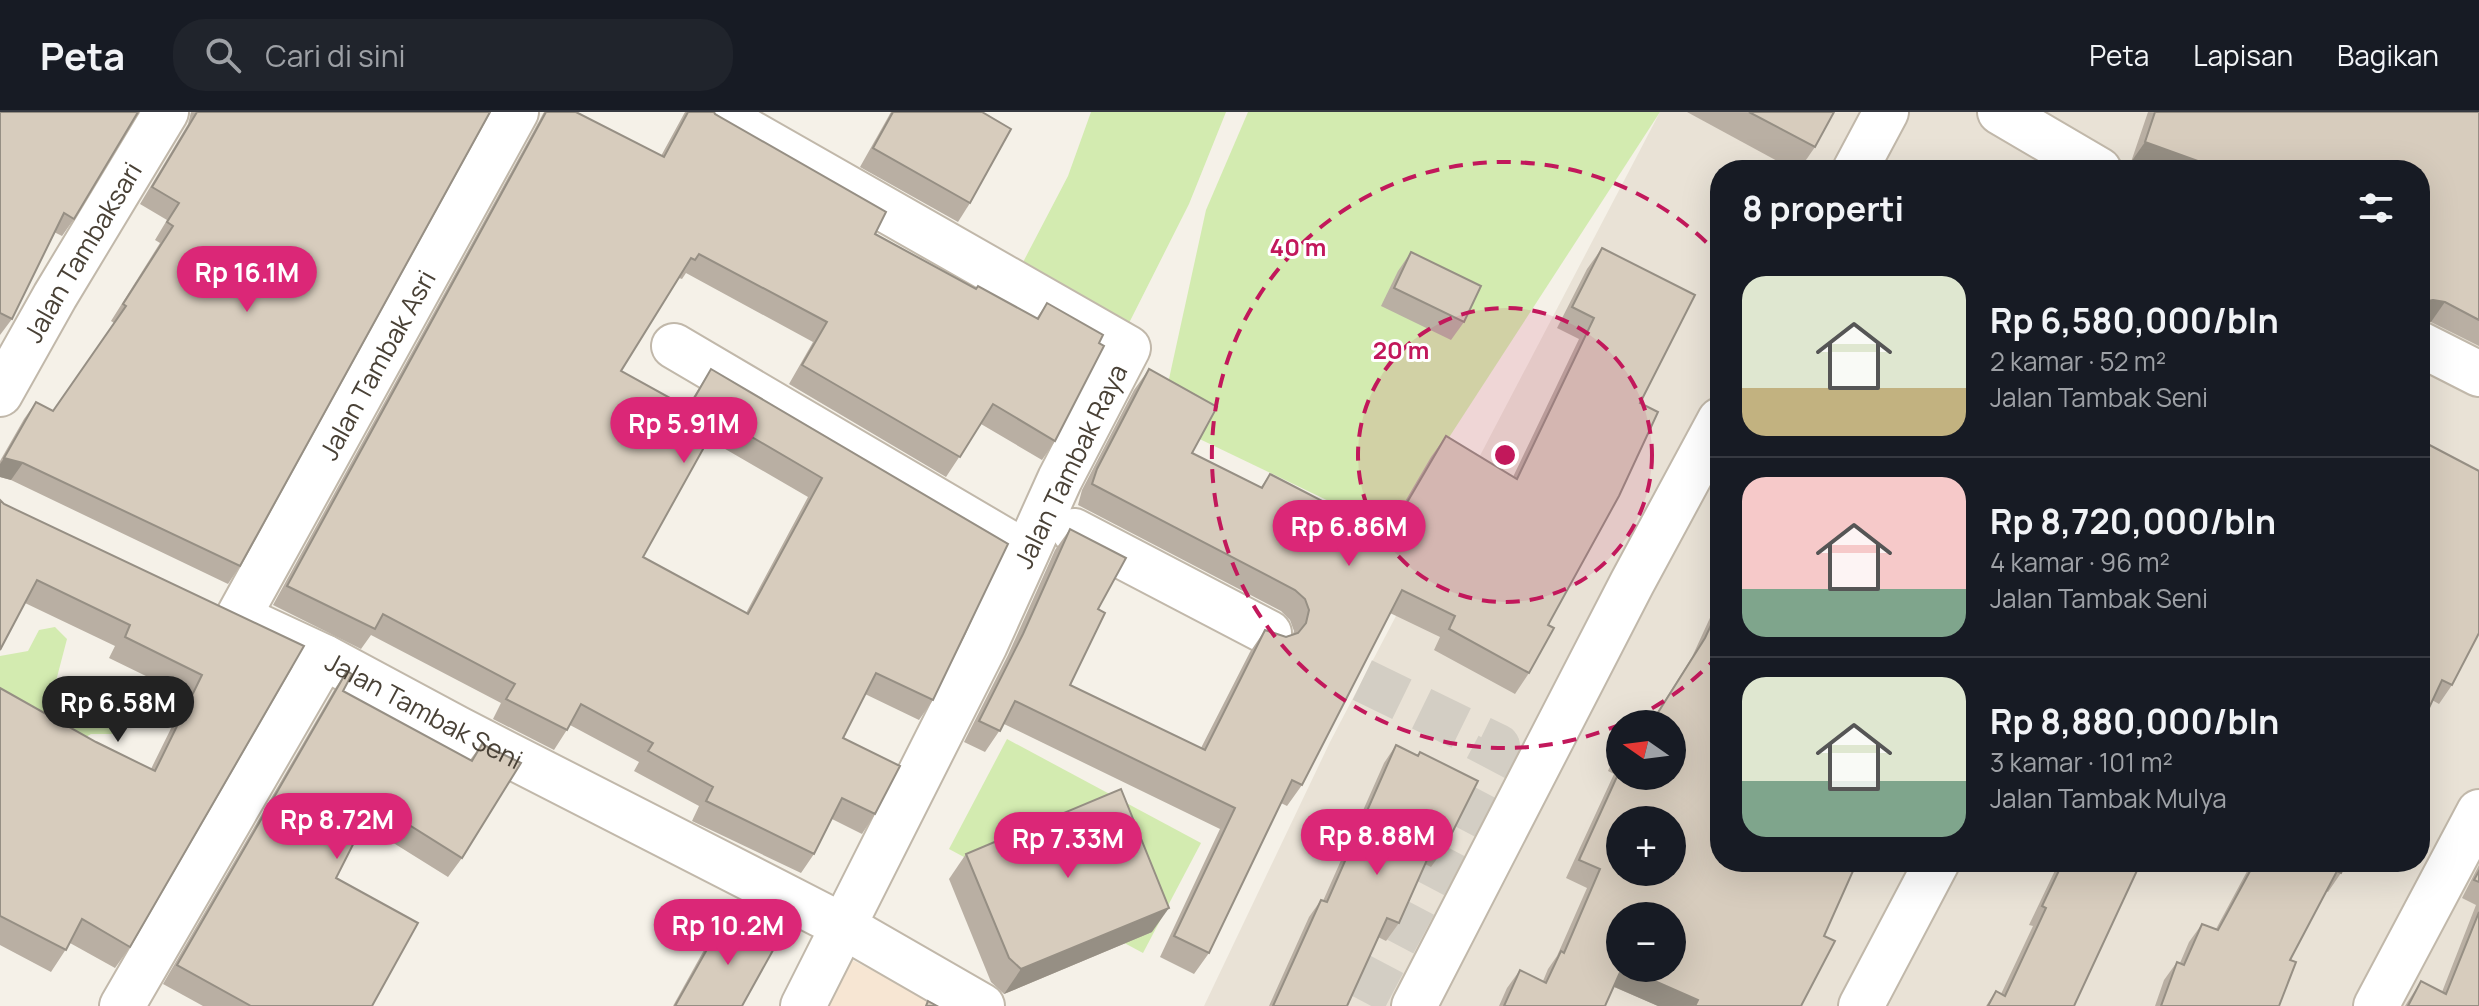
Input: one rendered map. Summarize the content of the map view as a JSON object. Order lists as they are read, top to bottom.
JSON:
{
  "streets": {
    "street": [
      "Jalan Tambaksari",
      "Jalan Tambak Asri",
      "Jalan Tambak Raya",
      "Jalan Tambak Seni"
    ]
  },
  "crossings": [
    ["Jalan Tambak Asri", "Jalan Tambak Seni"],
    ["Jalan Tambak Raya", "Jalan Tambak Seni"]
  ],
  "north": "left",
  "page": {
    "header": "Peta",
    "search": "Cari di sini",
    "nav": ["Peta", "Lapisan", "Bagikan"],
    "heading": "8 properti",
    "price": [
      "Rp 16.1M",
      "Rp 5.91M",
      "Rp 6.86M",
      "Rp 6.58M",
      "Rp 8.72M",
      "Rp 8.88M",
      "Rp 7.33M",
      "Rp 10.2M"
    ],
    "list": [
      {
        "name": "Rp 6,580,000/bln",
        "note": "2 kamar · 52 m² · Jalan Tambak Seni"
      },
      {
        "name": "Rp 8,720,000/bln",
        "note": "4 kamar · 96 m² · Jalan Tambak Seni"
      },
      {
        "name": "Rp 8,880,000/bln",
        "note": "3 kamar · 101 m² · Jalan Tambak Mulya"
      }
    ],
    "map_buttons": ["+", "−"]
  },
  "rings": ["40 m", "20 m"]
}
